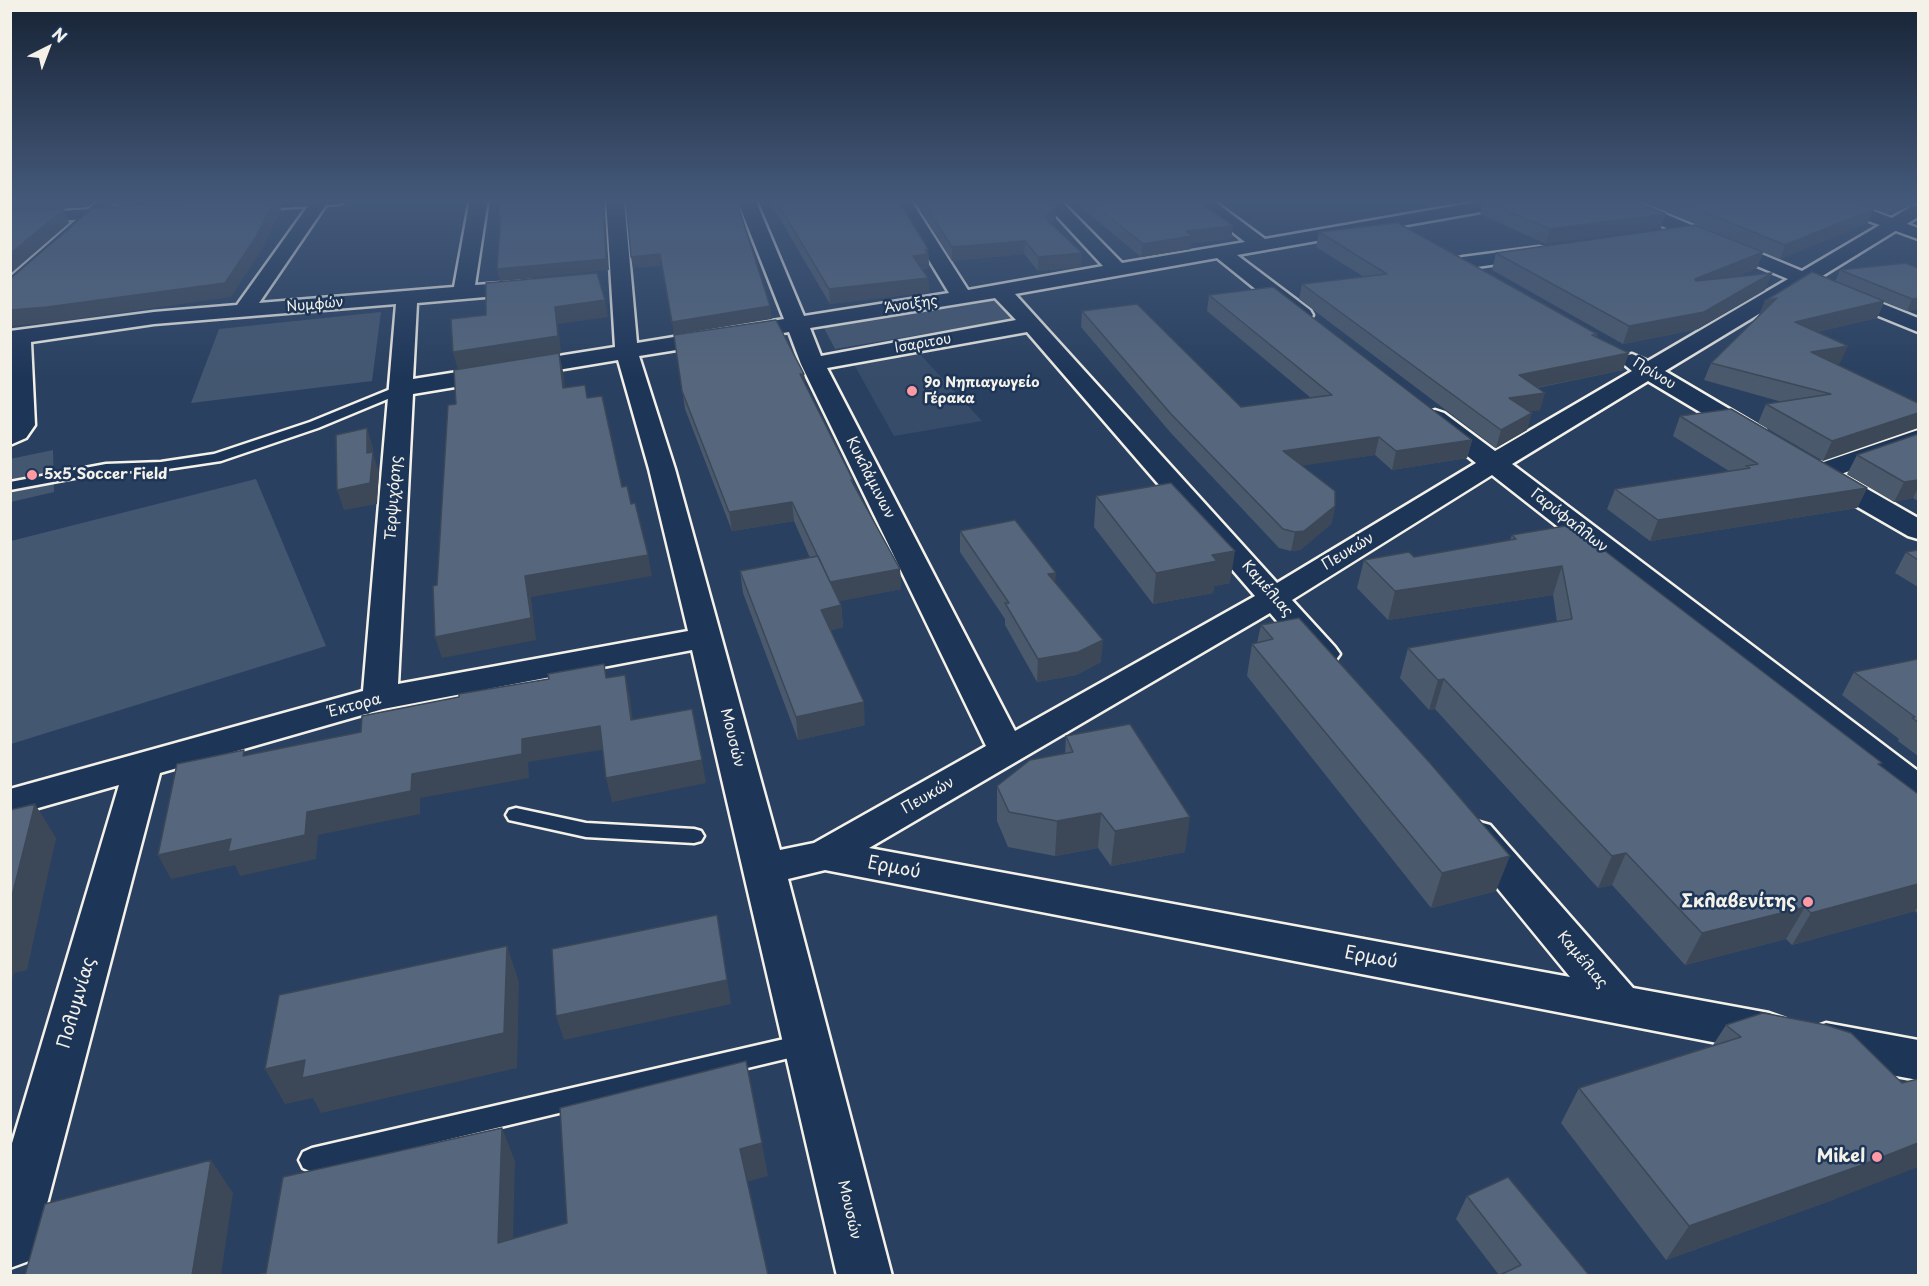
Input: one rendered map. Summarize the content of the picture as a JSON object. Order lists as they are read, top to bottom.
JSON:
{
  "streets": {
    "street": [
      "Νυμφών",
      "Άνοιξης",
      "Ισαριτου",
      "Πρίνου",
      "Κυκλάμινων",
      "Τερψιχόρης",
      "Γαρύφαλλων",
      "Πευκών",
      "Καμέλιας",
      "Έκτορα",
      "Μουσών",
      "Ερμού",
      "Πολυμνίας"
    ]
  },
  "crossings": [
    ["Νυμφών", "Τερψιχόρης"],
    ["Άνοιξης", "Κυκλάμινων"],
    ["Άνοιξης", "Τερψιχόρης"],
    ["Άνοιξης", "Καμέλιας"],
    ["Άνοιξης", "Μουσών"],
    ["Ισαριτου", "Κυκλάμινων"],
    ["Ισαριτου", "Καμέλιας"],
    ["Πρίνου", "Πευκών"],
    ["Κυκλάμινων", "Πευκών"],
    ["Τερψιχόρης", "Έκτορα"],
    ["Γαρύφαλλων", "Πευκών"],
    ["Πευκών", "Καμέλιας"],
    ["Πευκών", "Μουσών"],
    ["Πευκών", "Ερμού"],
    ["Καμέλιας", "Ερμού"],
    ["Έκτορα", "Μουσών"],
    ["Έκτορα", "Πολυμνίας"]
  ],
  "places": [
    "9ο Νηπιαγωγείο Γέρακα",
    "5x5 Soccer Field",
    "Σκλαβενίτης",
    "Mikel"
  ],
  "north": "top right"
}
